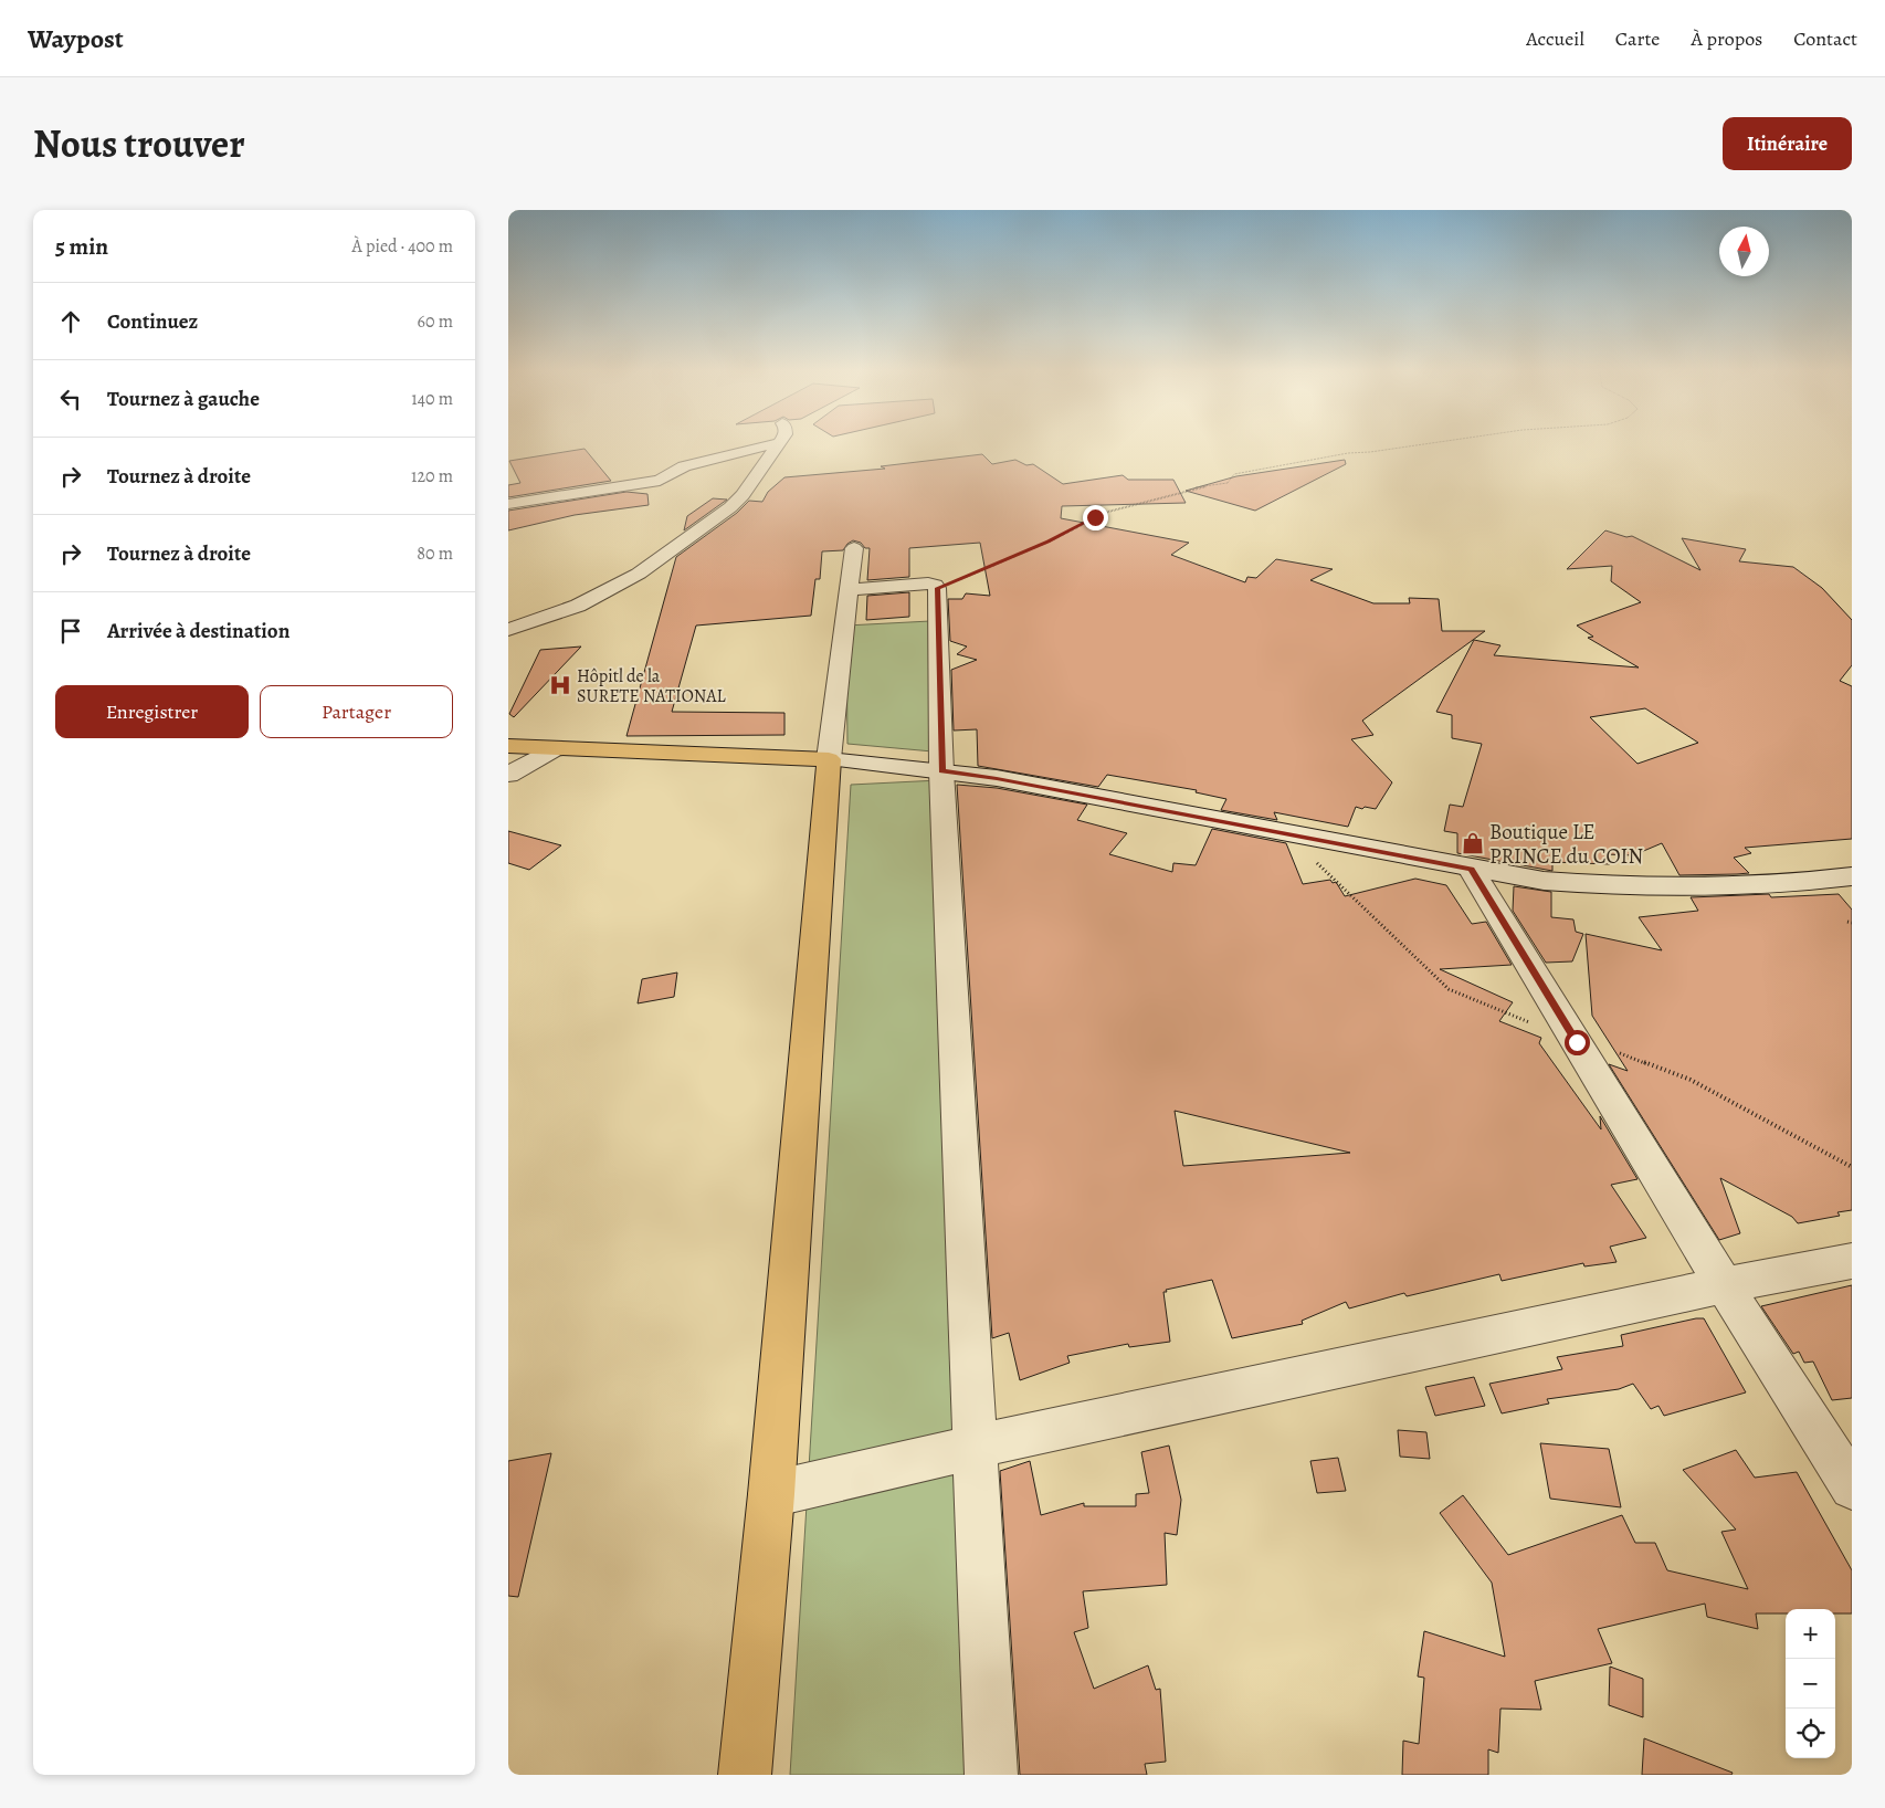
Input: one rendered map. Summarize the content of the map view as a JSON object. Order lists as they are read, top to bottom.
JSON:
{
  "places": {
    "hospital": ["Hôpitl de la SURETE NATIONAL"],
    "shop": ["Boutique LE PRINCE du COIN"]
  },
  "north": "top",
  "page": {
    "header": "Waypost",
    "nav": [
      "Accueil",
      "Carte",
      "À propos",
      "Contact"
    ],
    "title": "Nous trouver",
    "buttons": [
      "Itinéraire",
      ["Enregistrer", "Partager"]
    ],
    "heading": ["5 min", "À pied · 400 m"],
    "list": [
      ["Continuez", "60 m"],
      ["Tournez à gauche", "140 m"],
      ["Tournez à droite", "120 m"],
      ["Tournez à droite", "80 m"],
      "Arrivée à destination"
    ],
    "map_buttons": ["+", "−"]
  }
}
